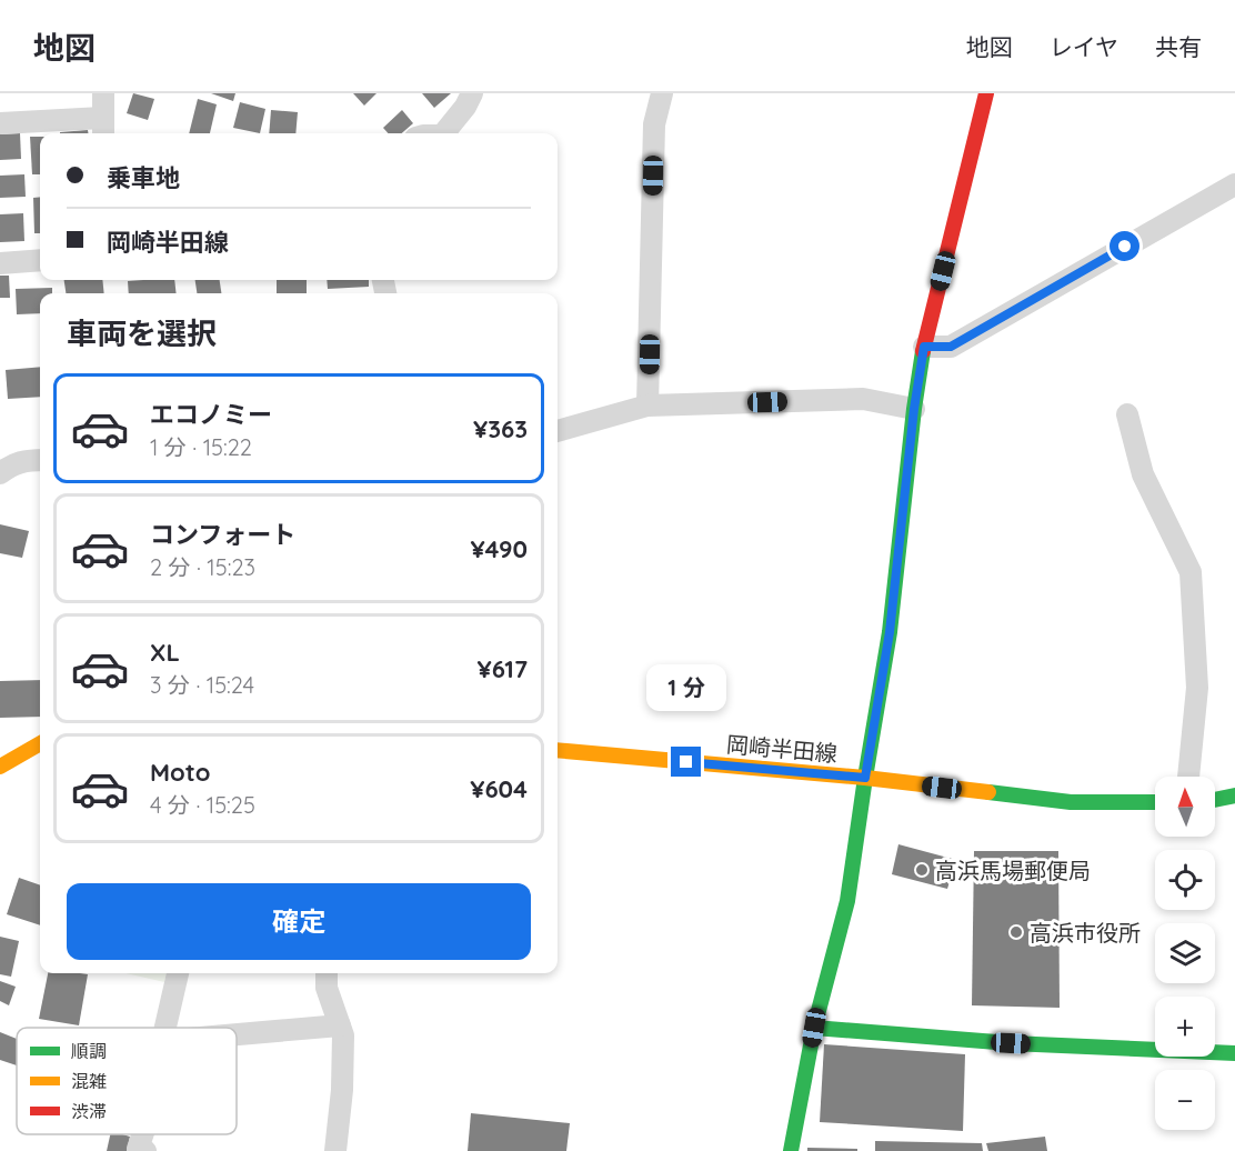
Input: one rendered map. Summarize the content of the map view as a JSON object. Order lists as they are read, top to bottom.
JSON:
{
  "streets": {
    "street": ["岡崎半田線"]
  },
  "places": ["高浜馬場郵便局", "高浜市役所"],
  "legend": ["順調", "混雑", "渋滞"],
  "north": "top",
  "page": {
    "header": "地図",
    "nav": ["地図", "レイヤ", "共有"],
    "banner": ["乗車地", "岡崎半田線"],
    "heading": "車両を選択",
    "list": [
      {
        "name": "エコノミー",
        "note": "1 分 · 15:22",
        "value": "¥363"
      },
      {
        "name": "コンフォート",
        "note": "2 分 · 15:23",
        "value": "¥490"
      },
      {
        "name": "XL",
        "note": "3 分 · 15:24",
        "value": "¥617"
      },
      {
        "name": "Moto",
        "note": "4 分 · 15:25",
        "value": "¥604"
      }
    ],
    "bubble": "1 分",
    "map_buttons": ["+", "−"],
    "buttons": "確定"
  }
}
